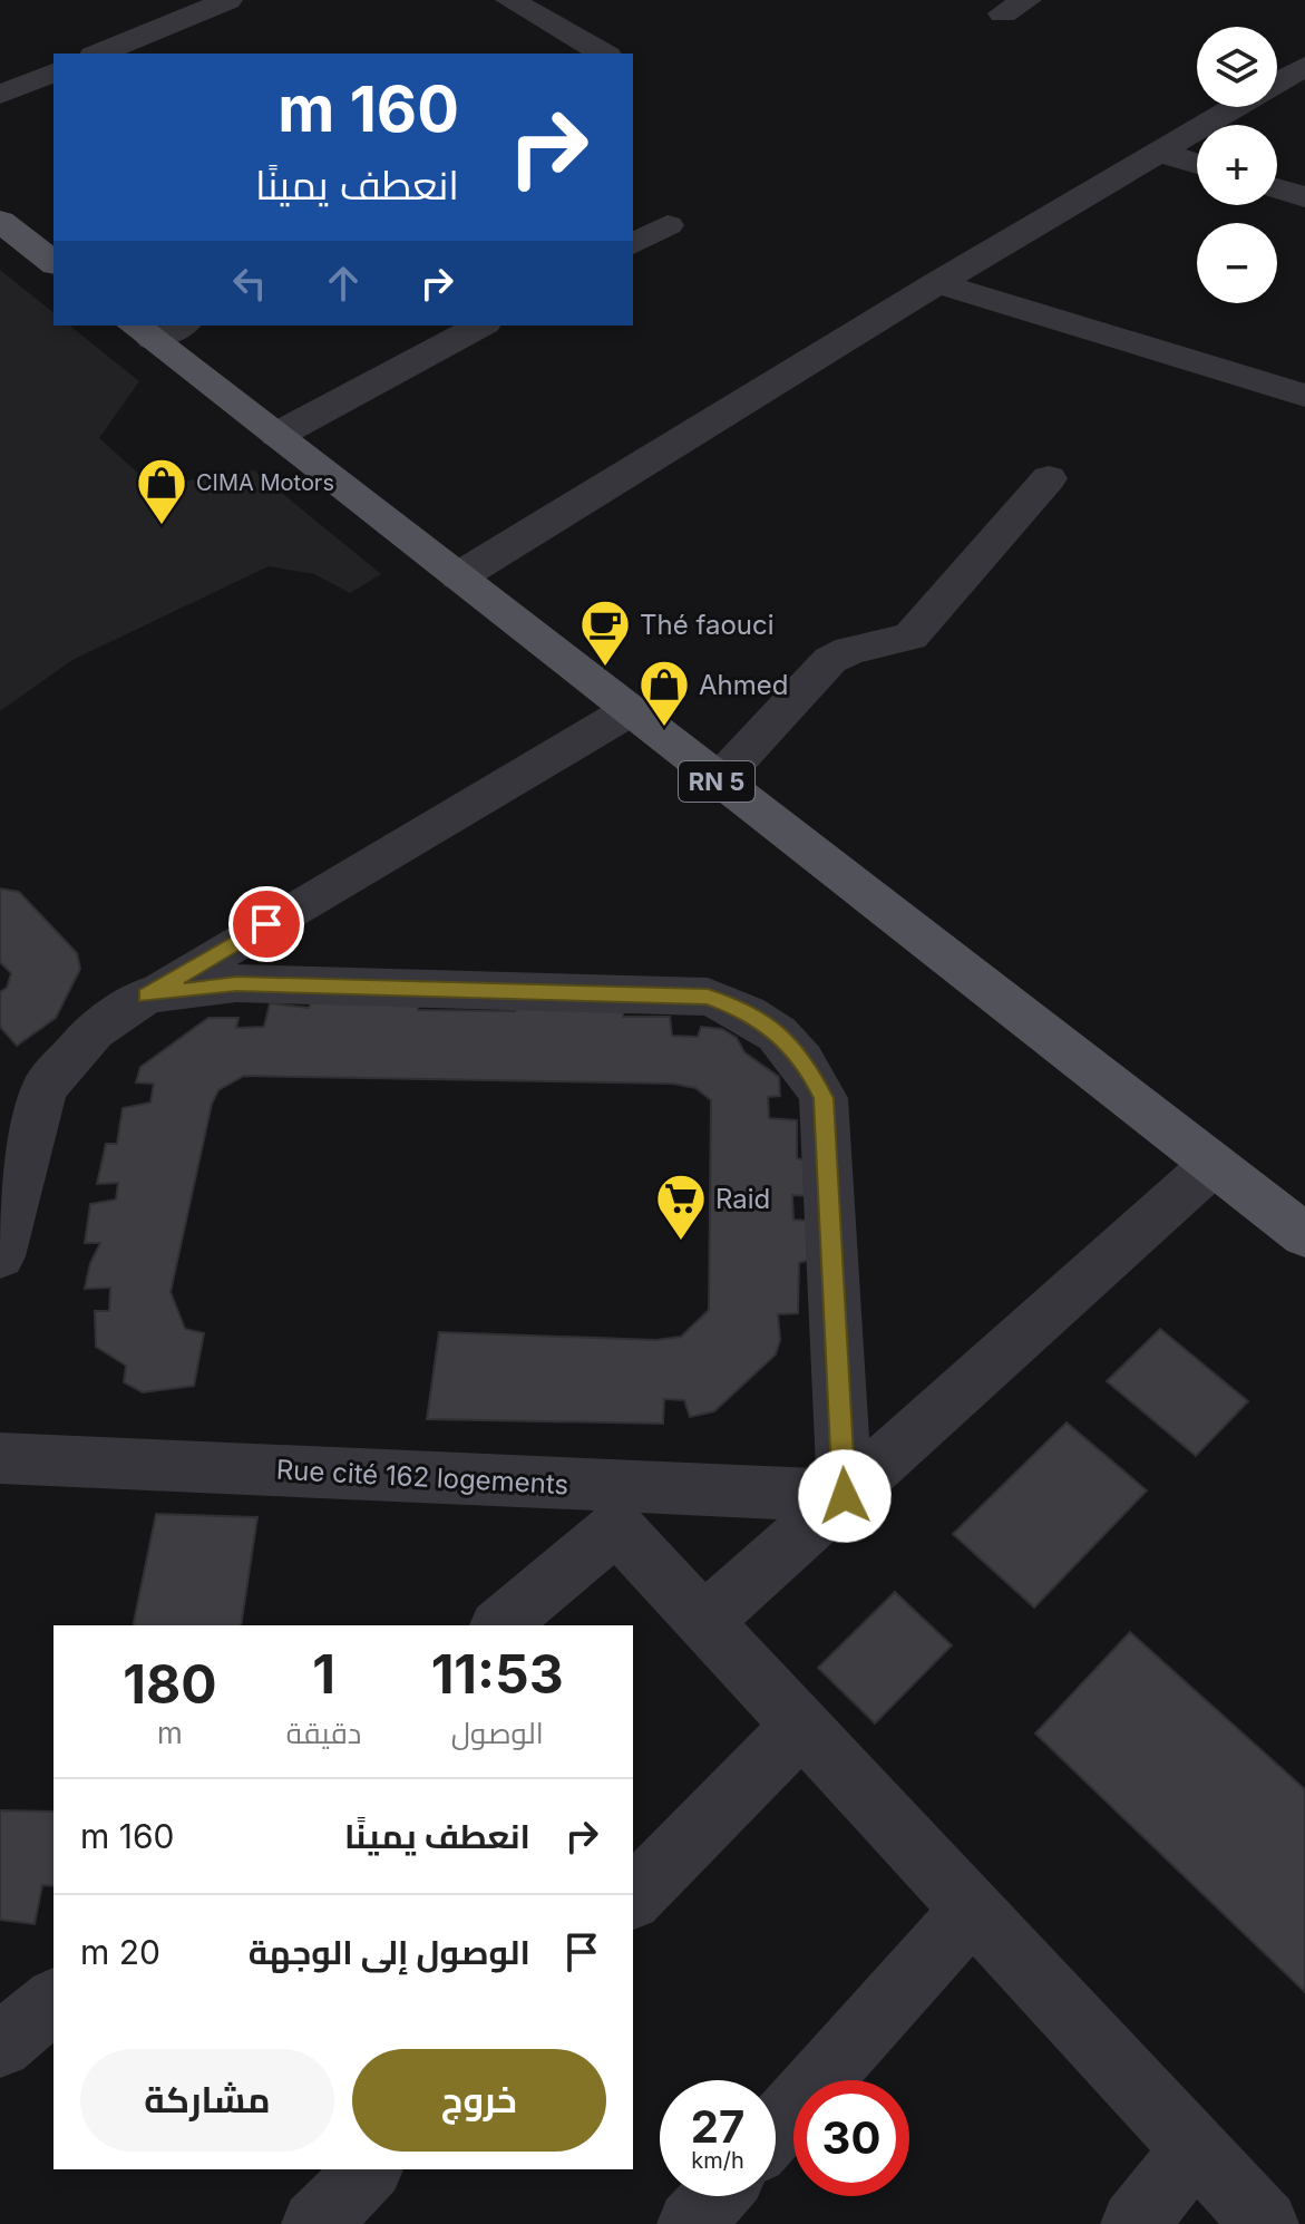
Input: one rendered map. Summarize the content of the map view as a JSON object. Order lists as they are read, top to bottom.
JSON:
{
  "streets": {
    "main road": ["RN 5"],
    "street": ["Rue cité 162 logements"]
  },
  "places": {
    "shop": ["CIMA Motors", "Ahmed"],
    "cafe": ["Thé faouci"],
    "supermarket": ["Raid"]
  },
  "page": {
    "map_buttons": ["+", "−"],
    "turn": ["160 m", "انعطف يمينًا"],
    "eta": [
      "11:53",
      "الوصول",
      "1",
      "دقيقة",
      "180",
      "m"
    ],
    "list": [
      {
        "name": "انعطف يمينًا",
        "value": "160 m"
      },
      {
        "name": "الوصول إلى الوجهة",
        "value": "20 m"
      }
    ],
    "buttons": ["خروج", "مشاركة"],
    "speed": "27 km/h",
    "limit": "30"
  }
}
